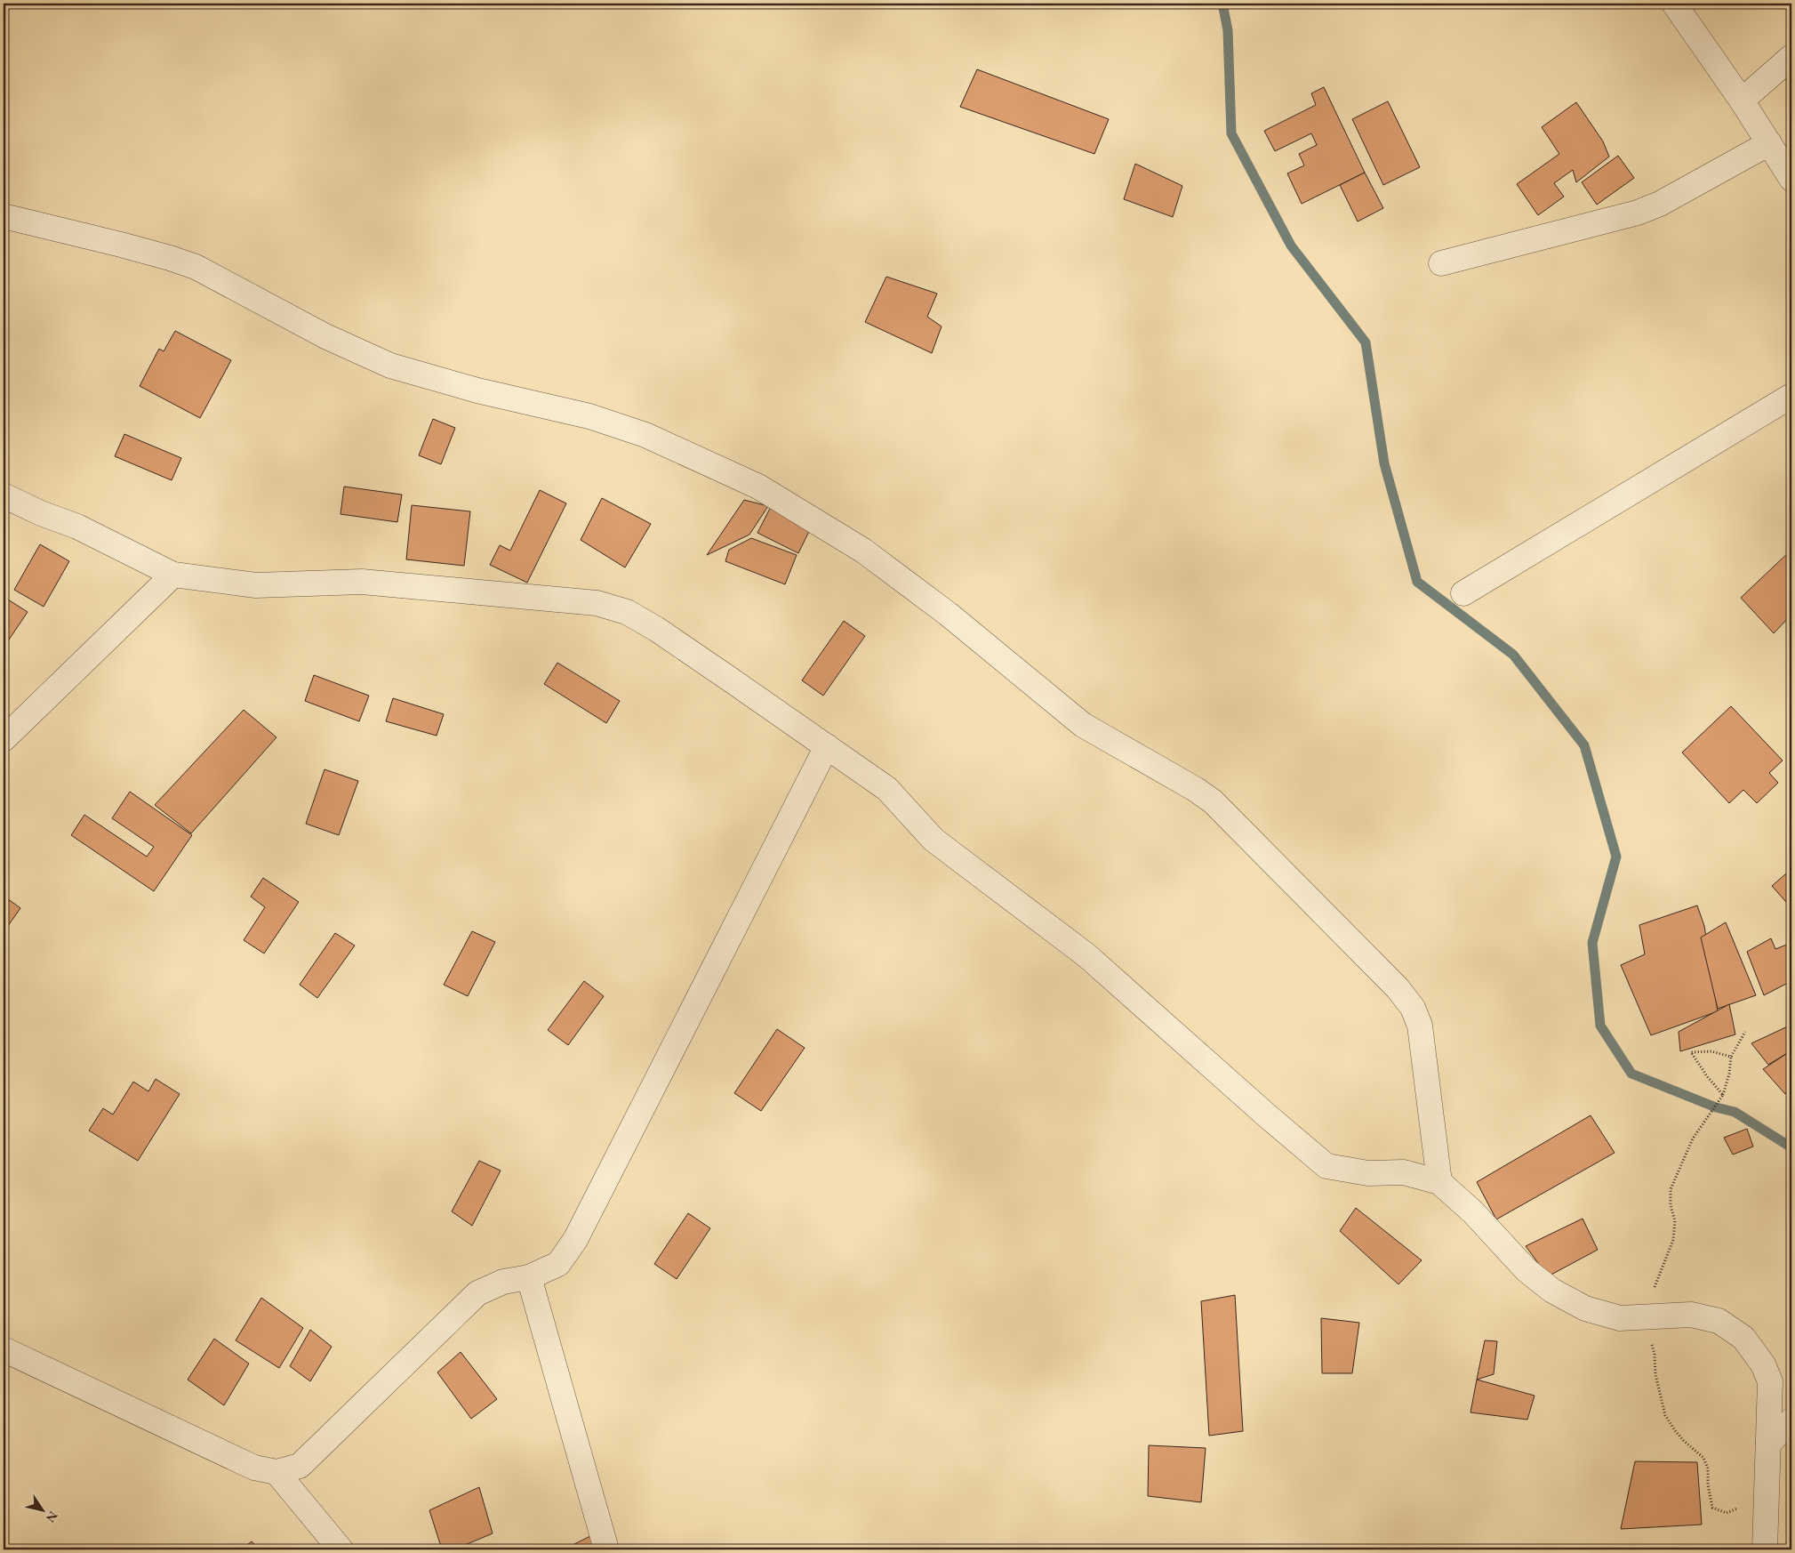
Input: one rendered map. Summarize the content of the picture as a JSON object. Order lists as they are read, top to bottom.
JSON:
{
  "north": "bottom right"
}
